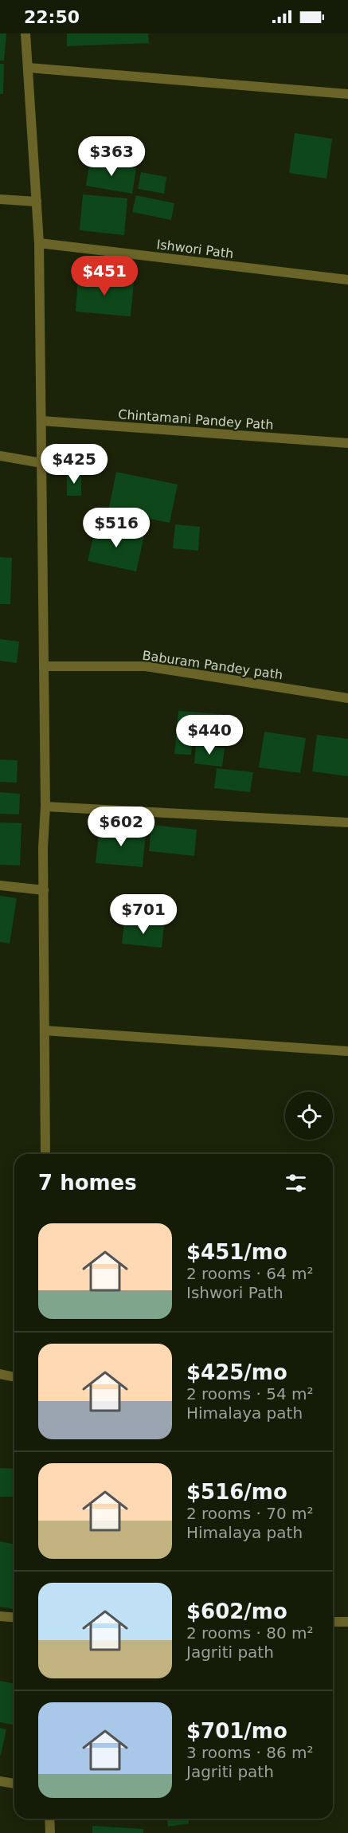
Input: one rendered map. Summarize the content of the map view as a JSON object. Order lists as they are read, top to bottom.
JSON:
{
  "streets": {
    "street": ["Ishwori Path", "Chintamani Pandey Path", "Baburam Pandey path"]
  },
  "page": {
    "status": "22:50",
    "price": [
      "$363",
      "$451",
      "$425",
      "$516",
      "$440",
      "$602",
      "$701"
    ],
    "heading": "7 homes",
    "list": [
      {
        "name": "$451/mo",
        "note": "2 rooms · 64 m² · Ishwori Path"
      },
      {
        "name": "$425/mo",
        "note": "2 rooms · 54 m² · Himalaya path"
      },
      {
        "name": "$516/mo",
        "note": "2 rooms · 70 m² · Himalaya path"
      },
      {
        "name": "$602/mo",
        "note": "2 rooms · 80 m² · Jagriti path"
      },
      {
        "name": "$701/mo",
        "note": "3 rooms · 86 m² · Jagriti path"
      }
    ]
  }
}
